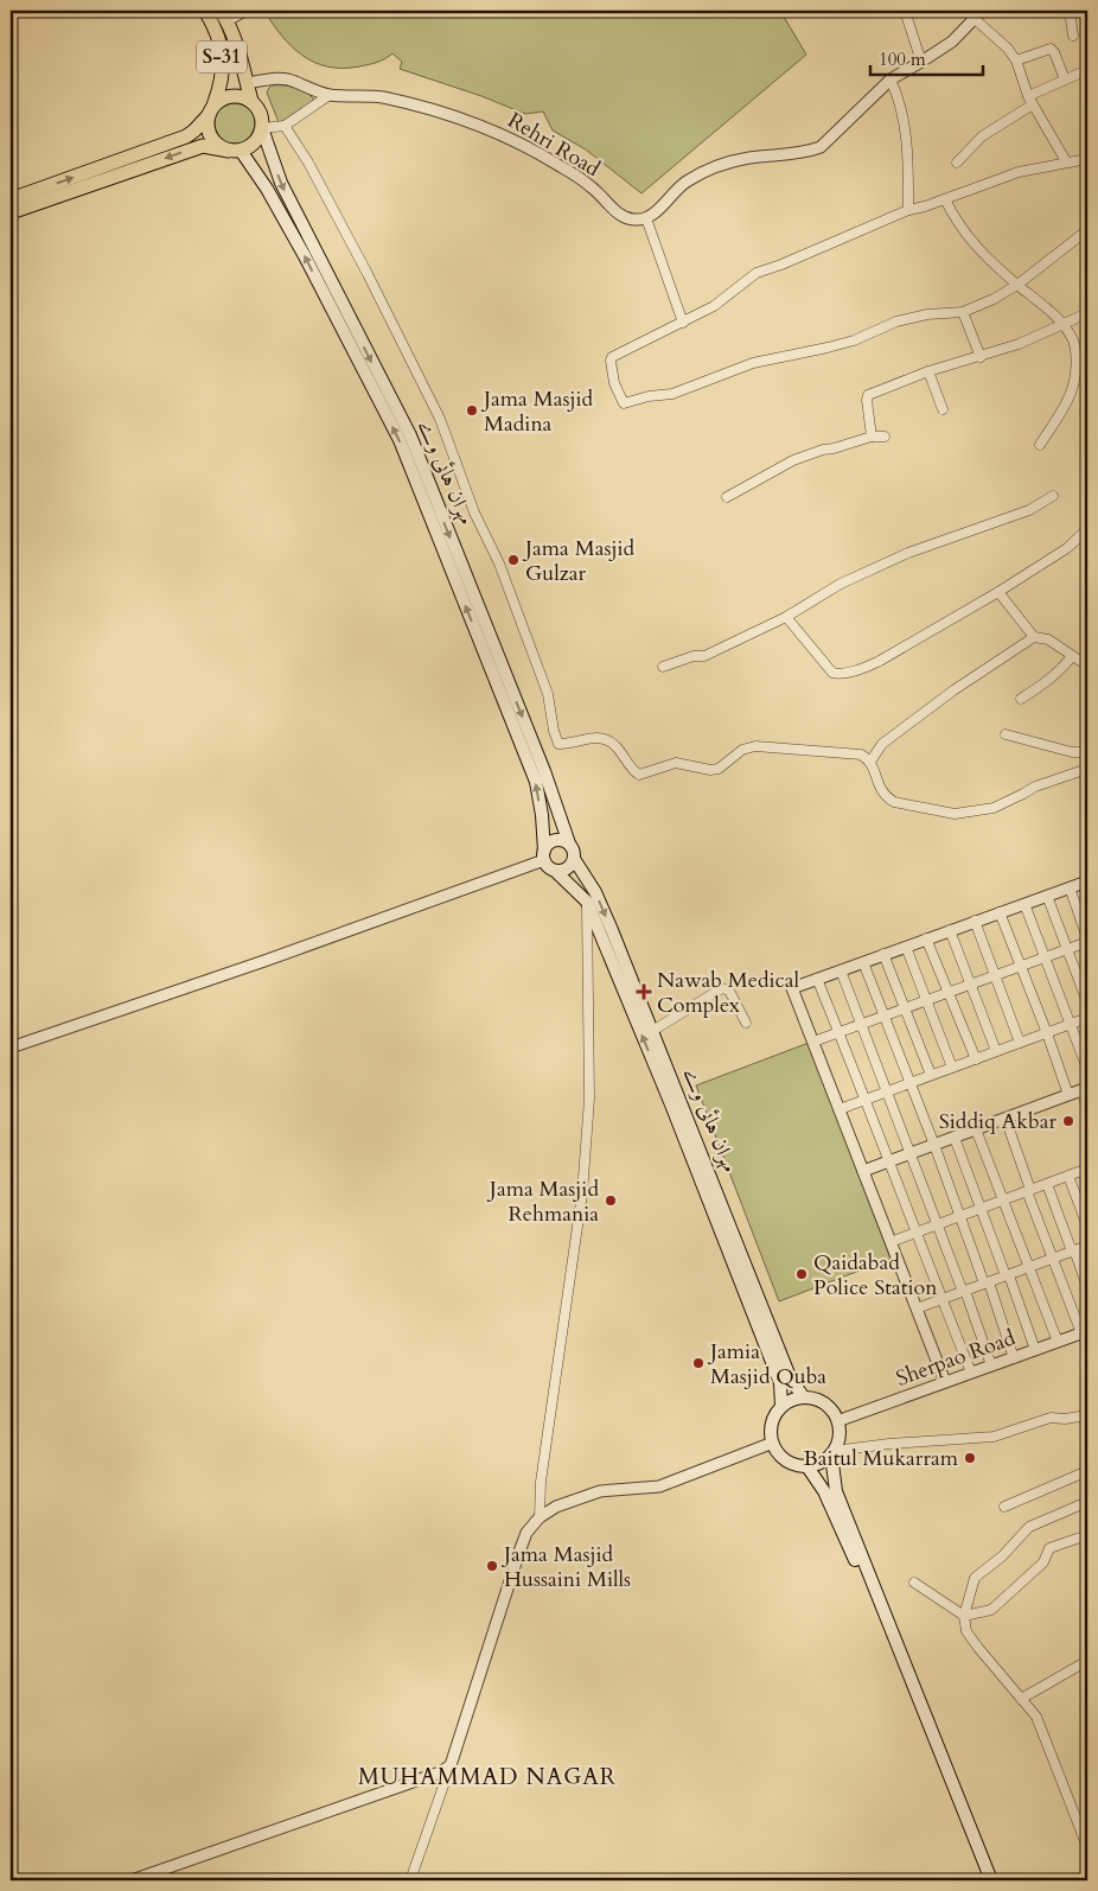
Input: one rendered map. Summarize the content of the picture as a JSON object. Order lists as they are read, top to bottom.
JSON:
{
  "streets": {
    "main road": ["S-31", "مہران ہائی وے"],
    "street": ["Rehri Road", "Sherpao Road"]
  },
  "crossings": [
    ["S-31", "Rehri Road"],
    ["S-31", "مہران ہائی وے"],
    ["مہران ہائی وے", "Sherpao Road"]
  ],
  "districts": ["MUHAMMAD NAGAR"],
  "places": {
    "other": [
      "Jama Masjid Madina",
      "Jama Masjid Gulzar",
      "Siddiq Akbar",
      "Jama Masjid Rehmania",
      "Qaidabad Police Station",
      "Jamia Masjid Quba",
      "Baitul Mukarram",
      "Jama Masjid Hussaini Mills"
    ],
    "health": ["Nawab Medical Complex"]
  },
  "scale_bar": "100 m"
}
